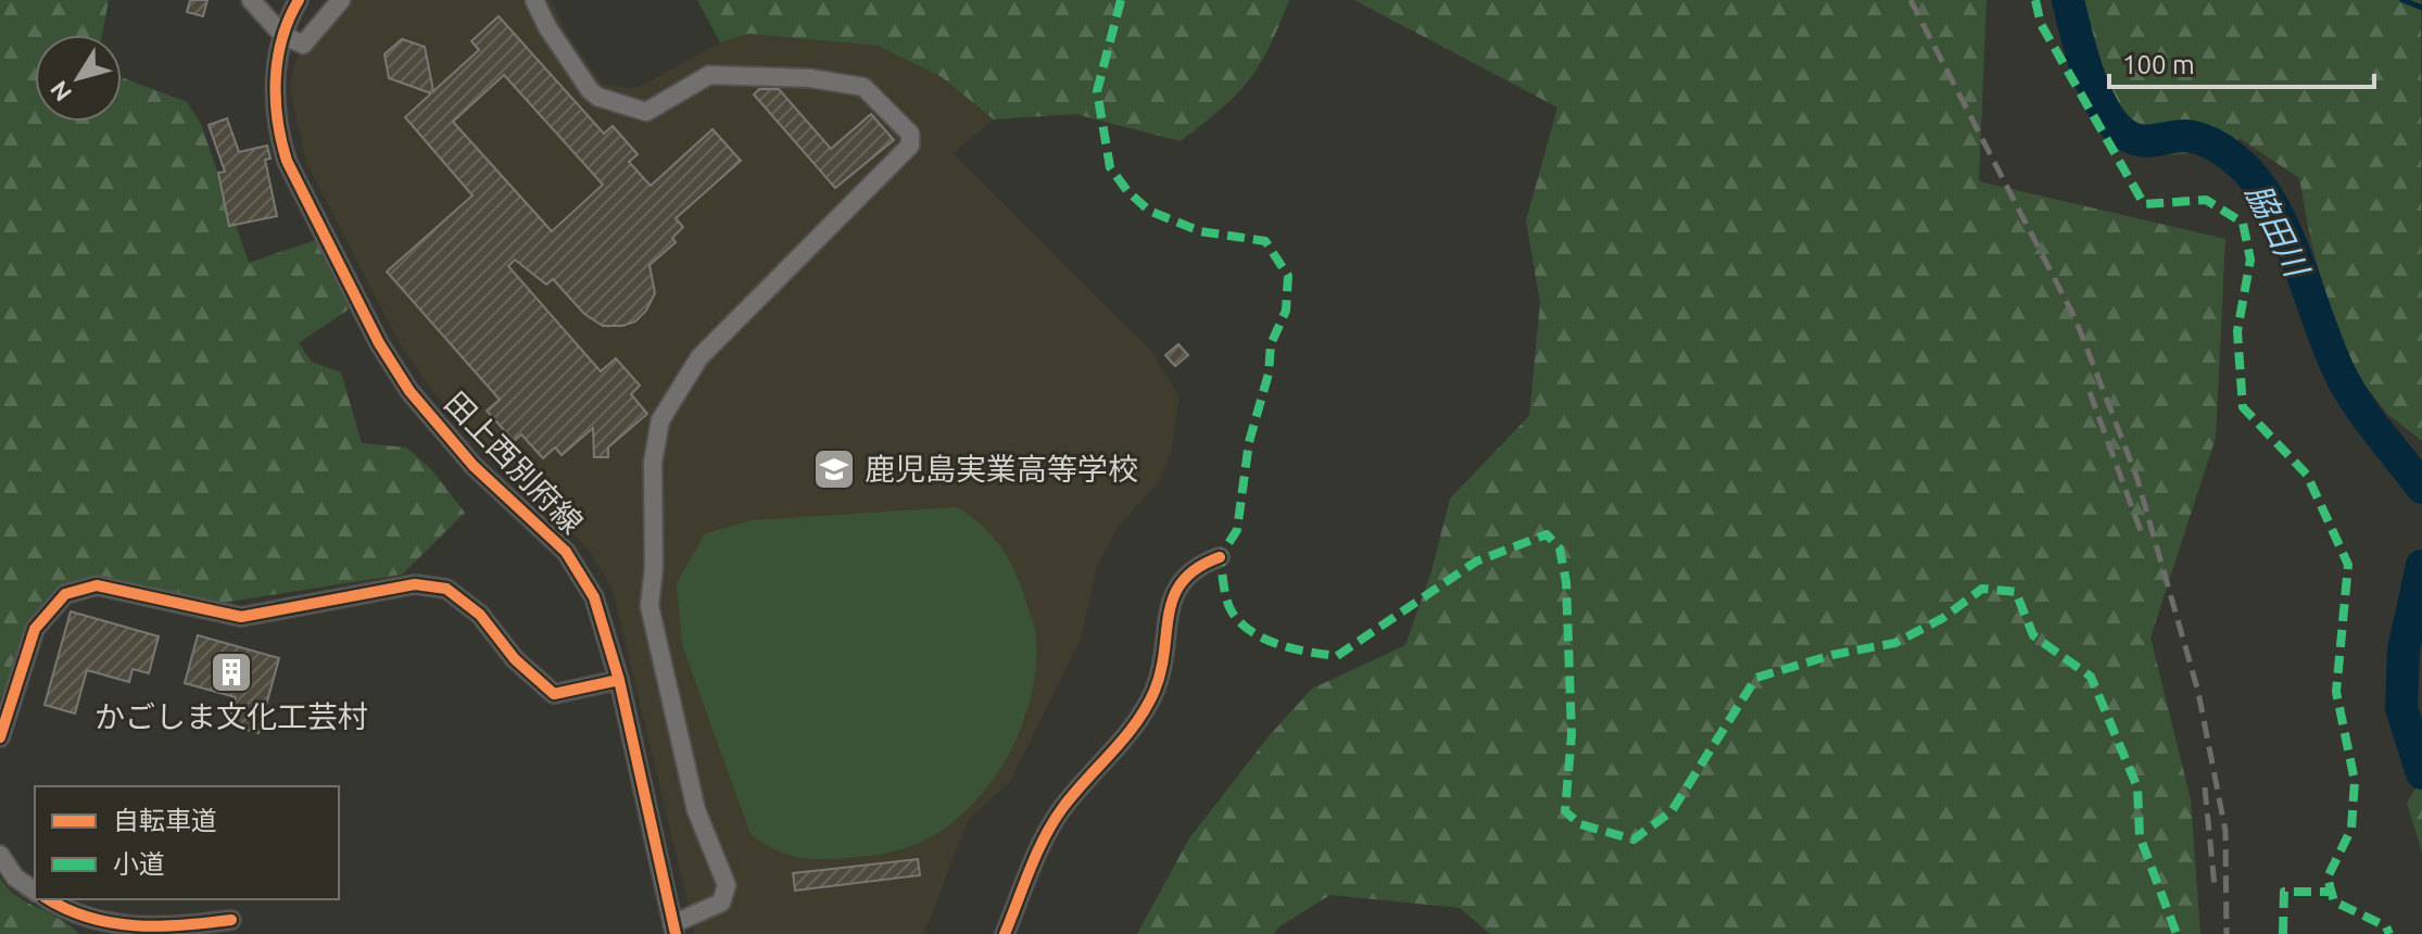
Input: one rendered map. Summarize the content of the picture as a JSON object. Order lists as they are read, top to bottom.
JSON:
{
  "streets": {
    "street": ["田上西別府線"]
  },
  "water": ["脇田川"],
  "places": {
    "school or university": ["鹿児島実業高等学校"],
    "building": ["かごしま文化工芸村"]
  },
  "legend": ["自転車道", "小道"],
  "scale_bar": "100 m",
  "north": "bottom left"
}
